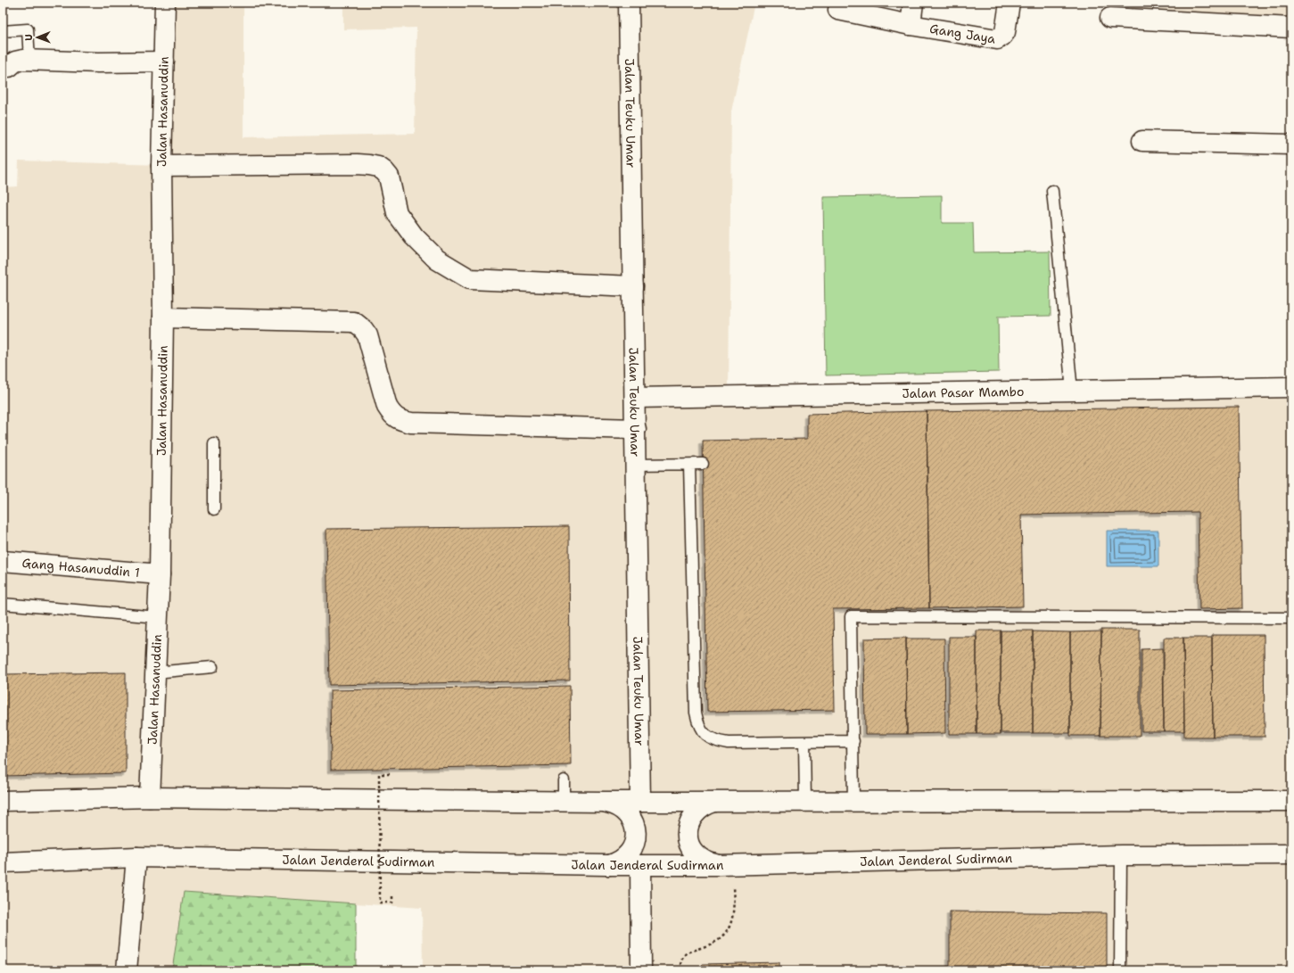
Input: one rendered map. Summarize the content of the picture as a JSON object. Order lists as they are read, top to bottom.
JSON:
{
  "streets": {
    "street": [
      "Gang Jaya",
      "Jalan Hasanuddin",
      "Jalan Teuku Umar",
      "Jalan Pasar Mambo",
      "Gang Hasanuddin 1",
      "Jalan Jenderal Sudirman"
    ]
  },
  "crossings": [
    ["Jalan Hasanuddin", "Gang Hasanuddin 1"],
    ["Jalan Teuku Umar", "Jalan Pasar Mambo"]
  ],
  "north": "left"
}
